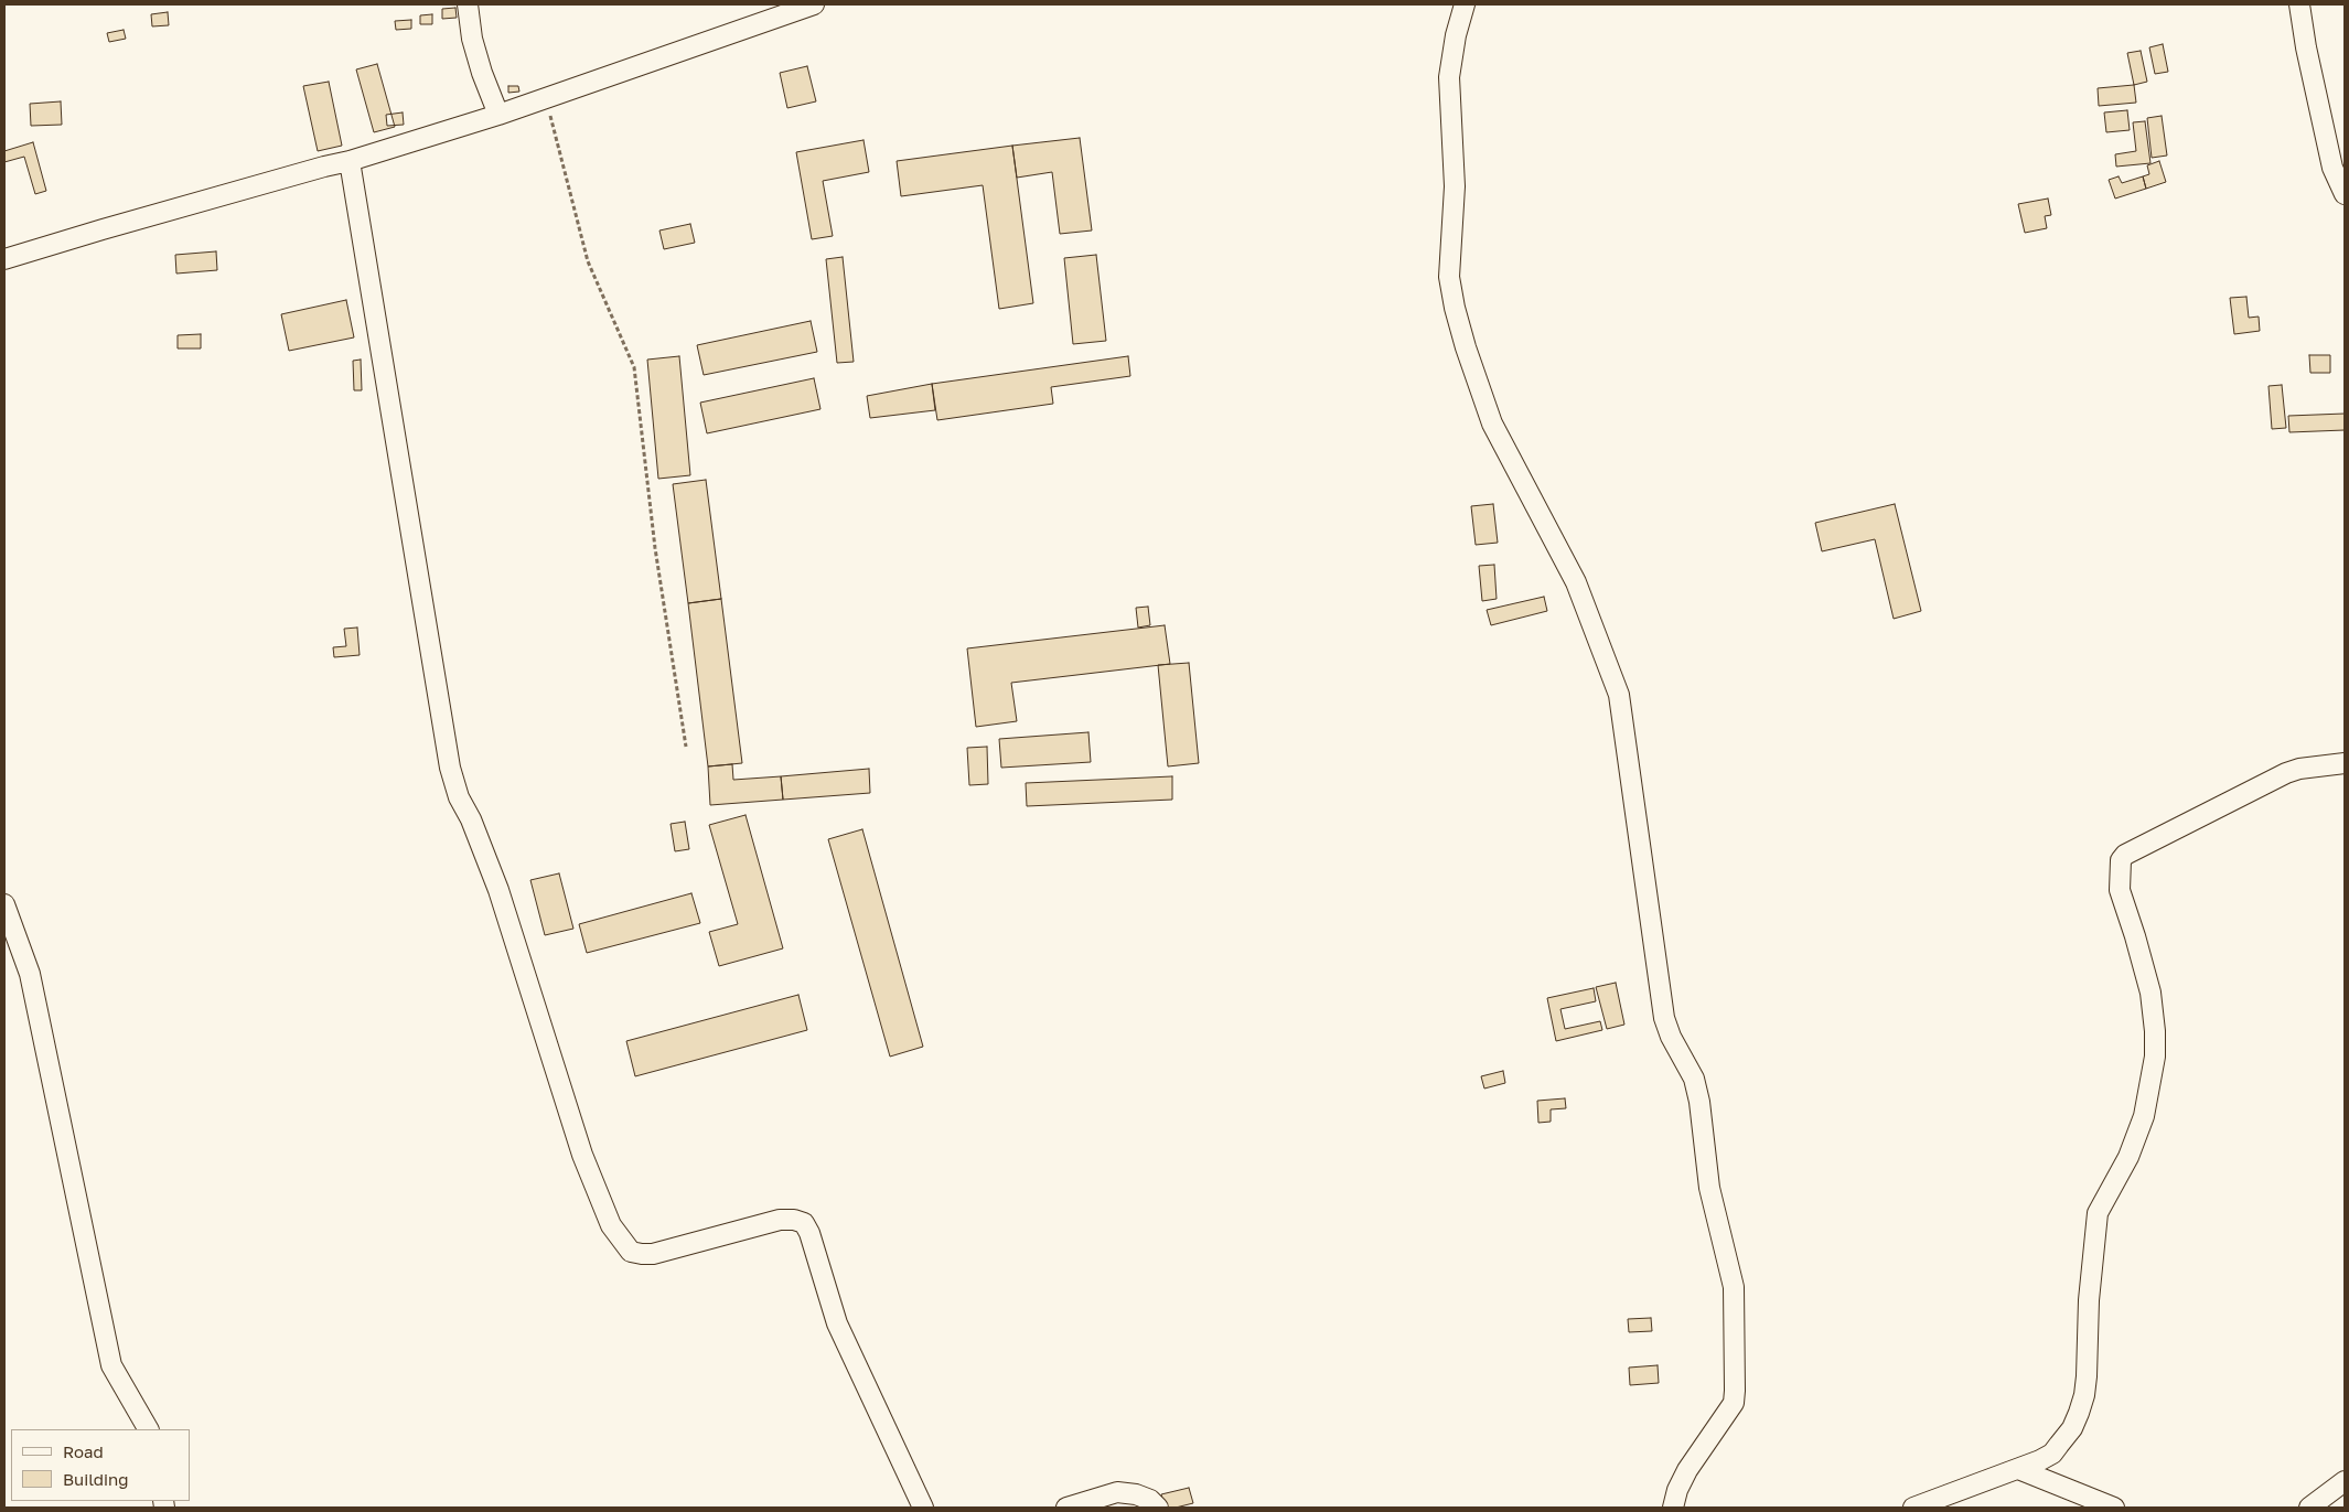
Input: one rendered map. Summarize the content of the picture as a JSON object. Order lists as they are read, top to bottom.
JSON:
{
  "legend": ["Road", "Building"]
}
